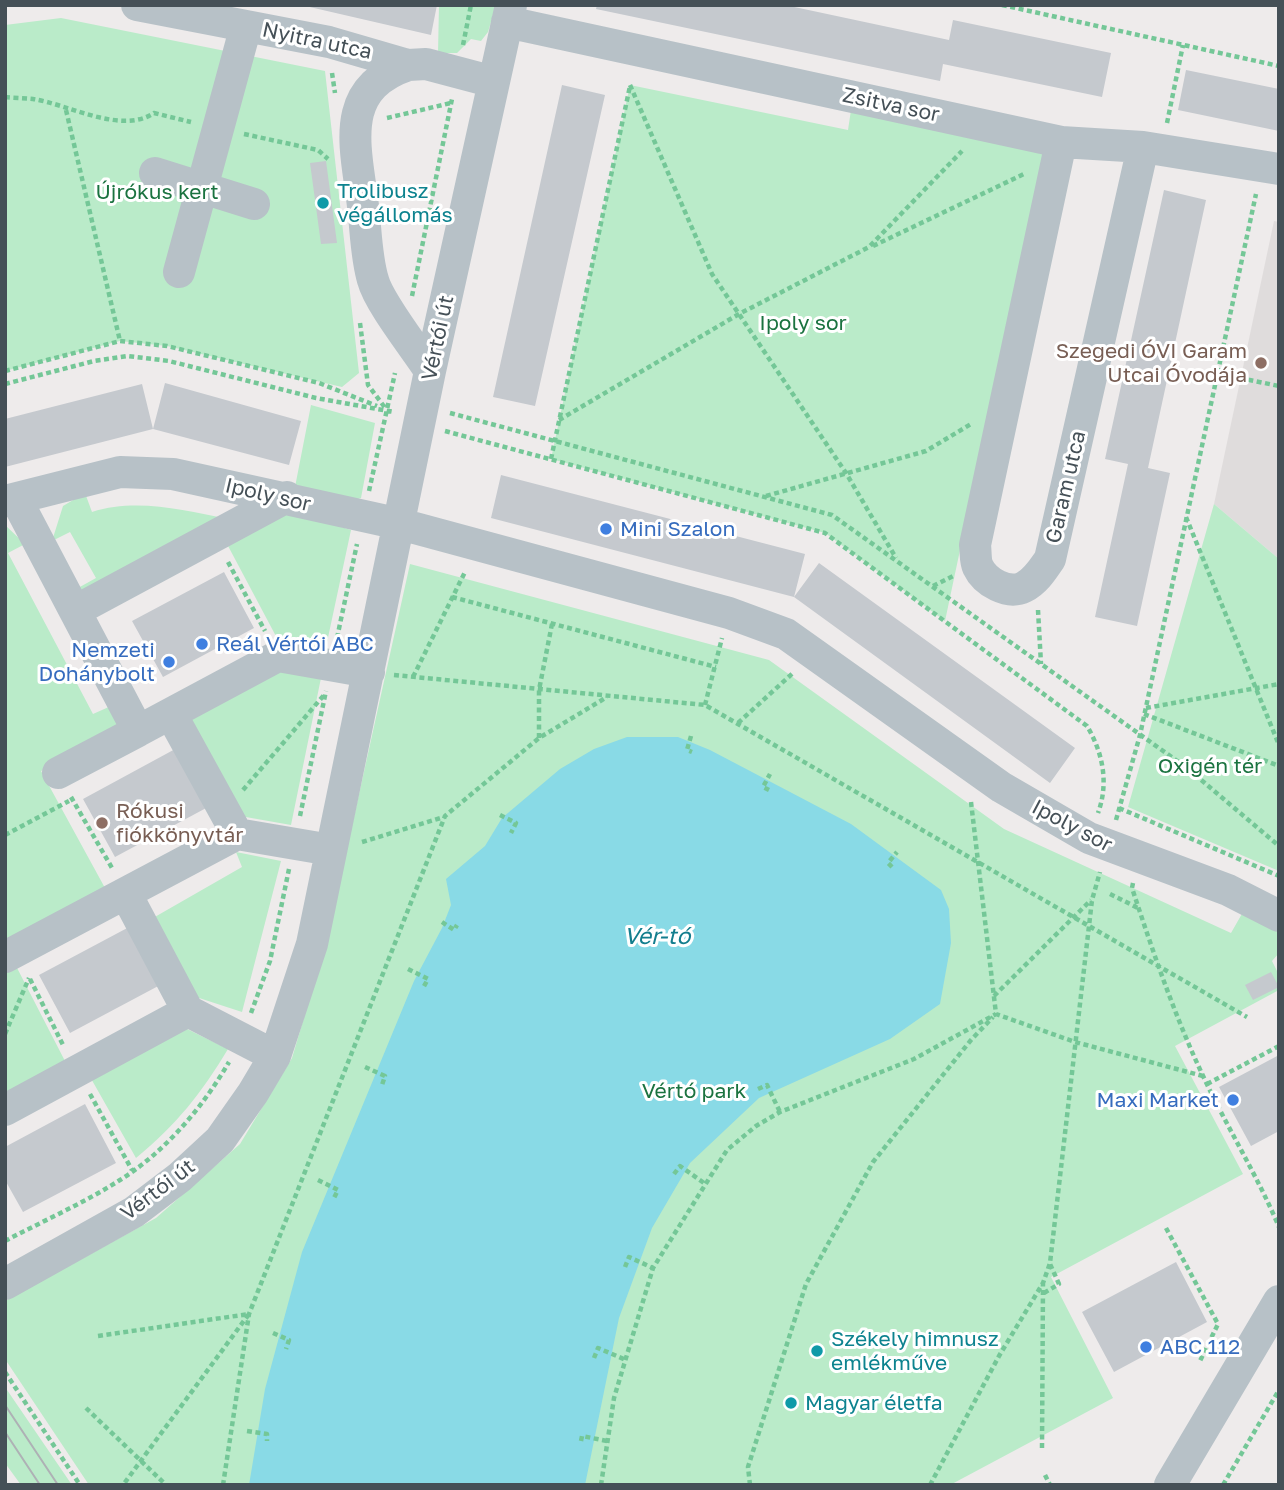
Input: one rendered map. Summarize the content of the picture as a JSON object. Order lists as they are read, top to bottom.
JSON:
{
  "streets": {
    "street": [
      "Nyitra utca",
      "Zsitva sor",
      "Vértói út",
      "Garam utca",
      "Ipoly sor"
    ]
  },
  "crossings": [
    ["Nyitra utca", "Vértói út"],
    ["Zsitva sor", "Vértói út"],
    ["Zsitva sor", "Garam utca"],
    ["Vértói út", "Ipoly sor"]
  ],
  "water": ["Vér-tó"],
  "parks": [
    "Újrókus kert",
    "Ipoly sor",
    "Oxigén tér",
    "Vértó park"
  ],
  "places": [
    "Trolibusz végállomás",
    "Szegedi ÓVI Garam Utcai Óvodája",
    "Mini Szalon",
    "Reál Vértói ABC",
    "Nemzeti Dohánybolt",
    "Rókusi fiókkönyvtár",
    "Maxi Market",
    "ABC 112",
    "Székely himnusz emlékműve",
    "Magyar életfa"
  ]
}
